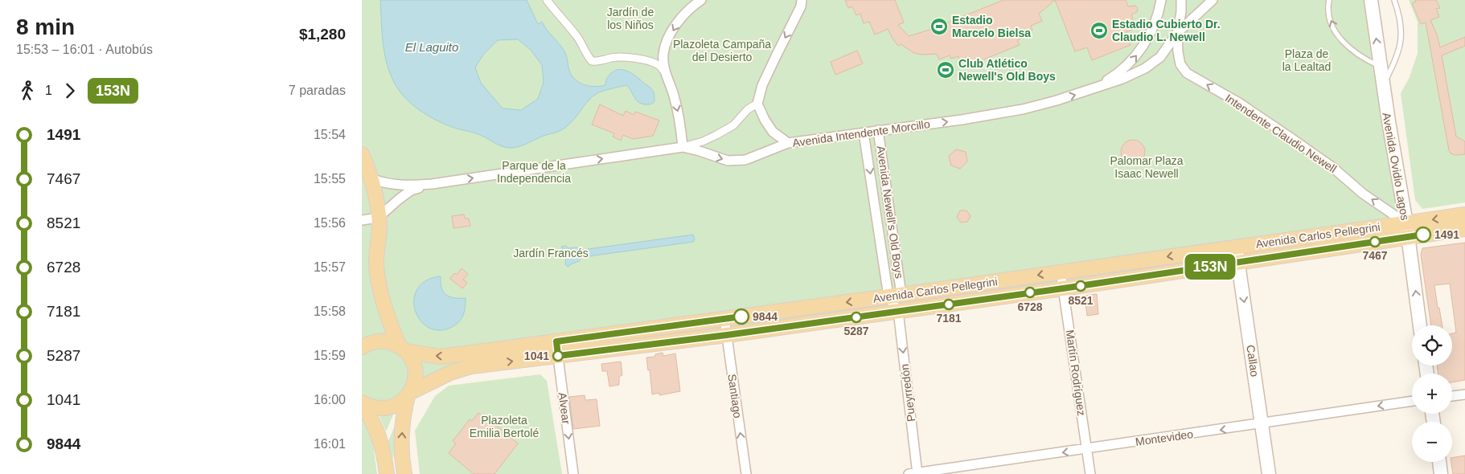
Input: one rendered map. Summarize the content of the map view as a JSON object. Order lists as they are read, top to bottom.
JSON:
{
  "streets": {
    "main road": ["Avenida Ovidio Lagos", "Avenida Carlos Pellegrini", "Callao"],
    "street": [
      "Avenida Intendente Morcillo",
      "Intendente Claudio Newell",
      "Avenida Newell's Old Boys",
      "Martín Rodríguez",
      "Pueyrredón",
      "Santiago",
      "Alvear",
      "Montevideo"
    ]
  },
  "crossings": [
    ["Avenida Intendente Morcillo", "Intendente Claudio Newell"],
    ["Avenida Intendente Morcillo", "Avenida Newell's Old Boys"],
    ["Intendente Claudio Newell", "Avenida Ovidio Lagos"],
    ["Intendente Claudio Newell", "Avenida Carlos Pellegrini"],
    ["Avenida Ovidio Lagos", "Avenida Carlos Pellegrini"],
    ["Avenida Newell's Old Boys", "Avenida Carlos Pellegrini"],
    ["Avenida Newell's Old Boys", "Pueyrredón"],
    ["Avenida Carlos Pellegrini", "Callao"],
    ["Avenida Carlos Pellegrini", "Martín Rodríguez"],
    ["Avenida Carlos Pellegrini", "Pueyrredón"],
    ["Avenida Carlos Pellegrini", "Santiago"],
    ["Avenida Carlos Pellegrini", "Alvear"],
    ["Callao", "Montevideo"],
    ["Martín Rodríguez", "Montevideo"],
    ["Pueyrredón", "Montevideo"]
  ],
  "one_way": [
    "Avenida Intendente Morcillo",
    "Intendente Claudio Newell",
    "Avenida Ovidio Lagos",
    "Callao",
    "Pueyrredón",
    "Santiago",
    "Alvear",
    "Montevideo"
  ],
  "water": ["El Laguito"],
  "parks": [
    "Jardín de los Niños",
    "Plazoleta Campaña del Desierto",
    "Plaza de la Lealtad",
    "Palomar Plaza Isaac Newell",
    "Parque de la Independencia",
    "Jardín Francés",
    "Plazoleta Emilia Bertolé"
  ],
  "places": {
    "sports": ["Estadio Marcelo Bielsa", "Estadio Cubierto Dr. Claudio L. Newell", "Club Atlético Newell's Old Boys"],
    "other": [
      "1491",
      "7467",
      "8521",
      "6728",
      "7181",
      "9844",
      "5287",
      "1041"
    ]
  },
  "lines": ["bus line 153N"],
  "page": {
    "heading": ["8 min", "15:53 – 16:01 · Autobús", "$1,280"],
    "on_map": "153N",
    "legs": ["1", "153N", "7 paradas"],
    "list": [
      {
        "name": "1491",
        "value": "15:54"
      },
      {
        "name": "7467",
        "value": "15:55"
      },
      {
        "name": "8521",
        "value": "15:56"
      },
      {
        "name": "6728",
        "value": "15:57"
      },
      {
        "name": "7181",
        "value": "15:58"
      },
      {
        "name": "5287",
        "value": "15:59"
      },
      {
        "name": "1041",
        "value": "16:00"
      },
      {
        "name": "9844",
        "value": "16:01"
      }
    ],
    "map_buttons": ["+", "−"]
  }
}
